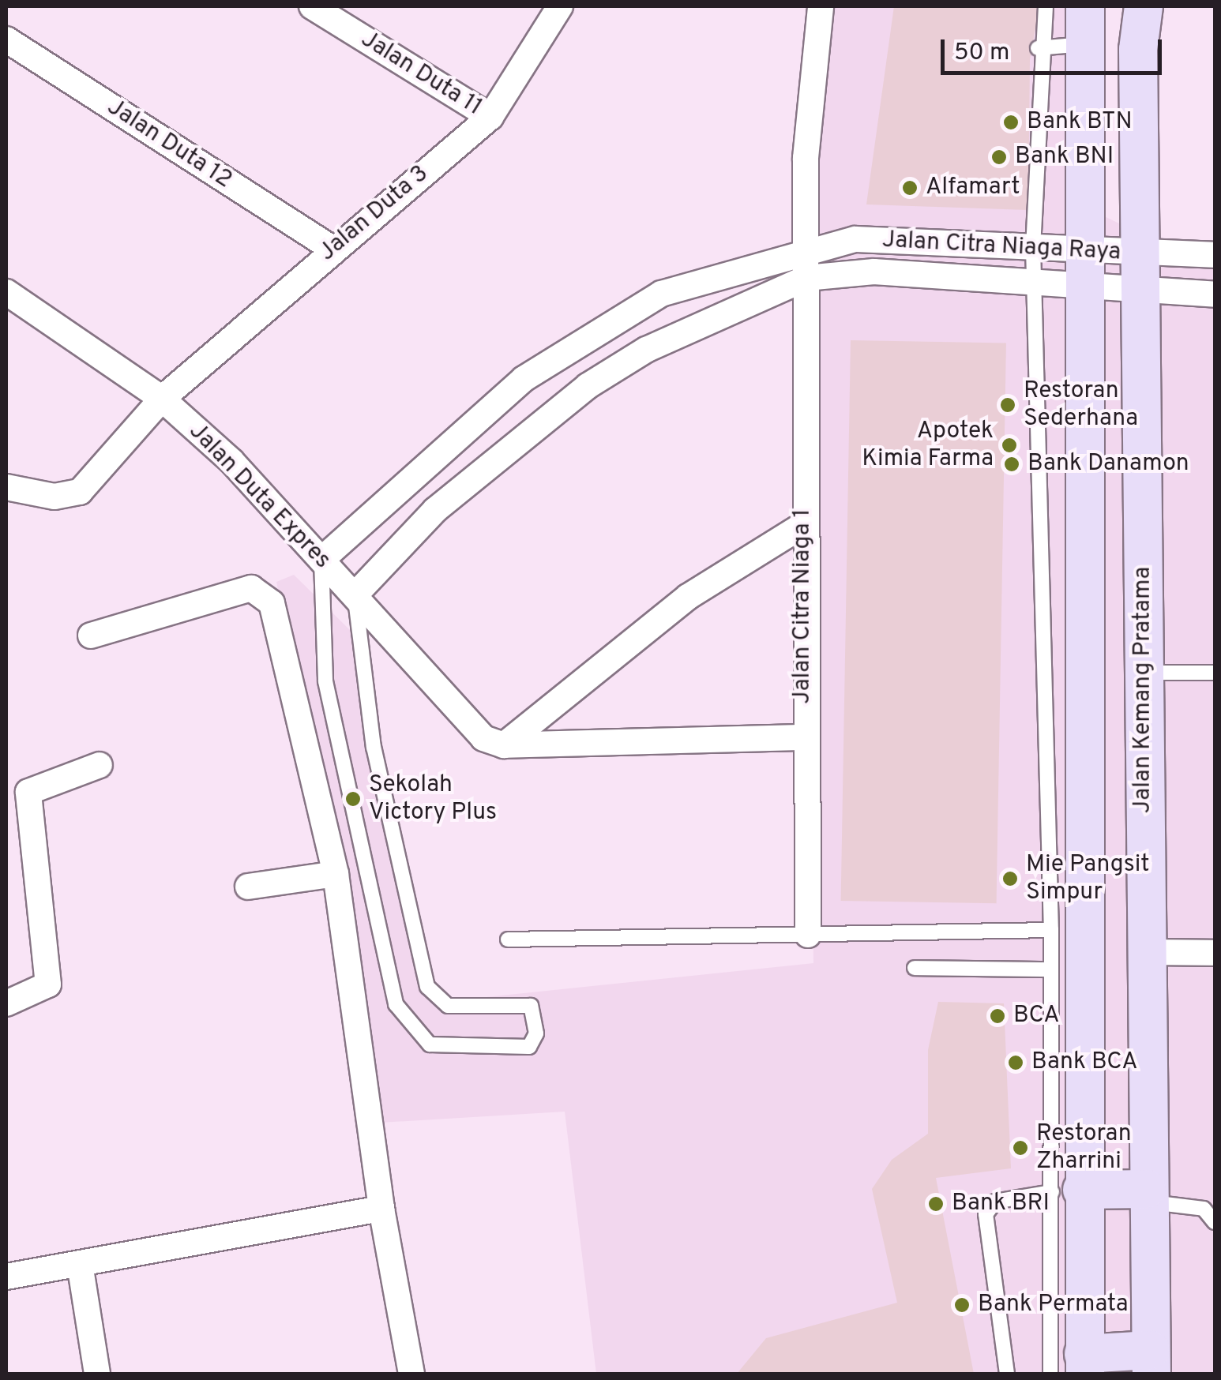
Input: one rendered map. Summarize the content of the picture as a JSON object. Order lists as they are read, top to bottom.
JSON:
{
  "streets": {
    "street": [
      "Jalan Duta 11",
      "Jalan Duta 12",
      "Jalan Duta 3",
      "Jalan Citra Niaga Raya",
      "Jalan Duta Expres",
      "Jalan Citra Niaga 1",
      "Jalan Kemang Pratama"
    ]
  },
  "crossings": [
    ["Jalan Duta 11", "Jalan Duta 3"],
    ["Jalan Duta 12", "Jalan Duta 3"],
    ["Jalan Duta 3", "Jalan Duta Expres"],
    ["Jalan Citra Niaga Raya", "Jalan Duta Expres"],
    ["Jalan Citra Niaga Raya", "Jalan Citra Niaga 1"],
    ["Jalan Citra Niaga Raya", "Jalan Kemang Pratama"]
  ],
  "places": [
    "Bank BTN",
    "Bank BNI",
    "Alfamart",
    "Restoran Sederhana",
    "Apotek Kimia Farma",
    "Bank Danamon",
    "Sekolah Victory Plus",
    "Mie Pangsit Simpur",
    "BCA",
    "Bank BCA",
    "Restoran Zharrini",
    "Bank BRI",
    "Bank Permata"
  ],
  "scale_bar": "50 m"
}
